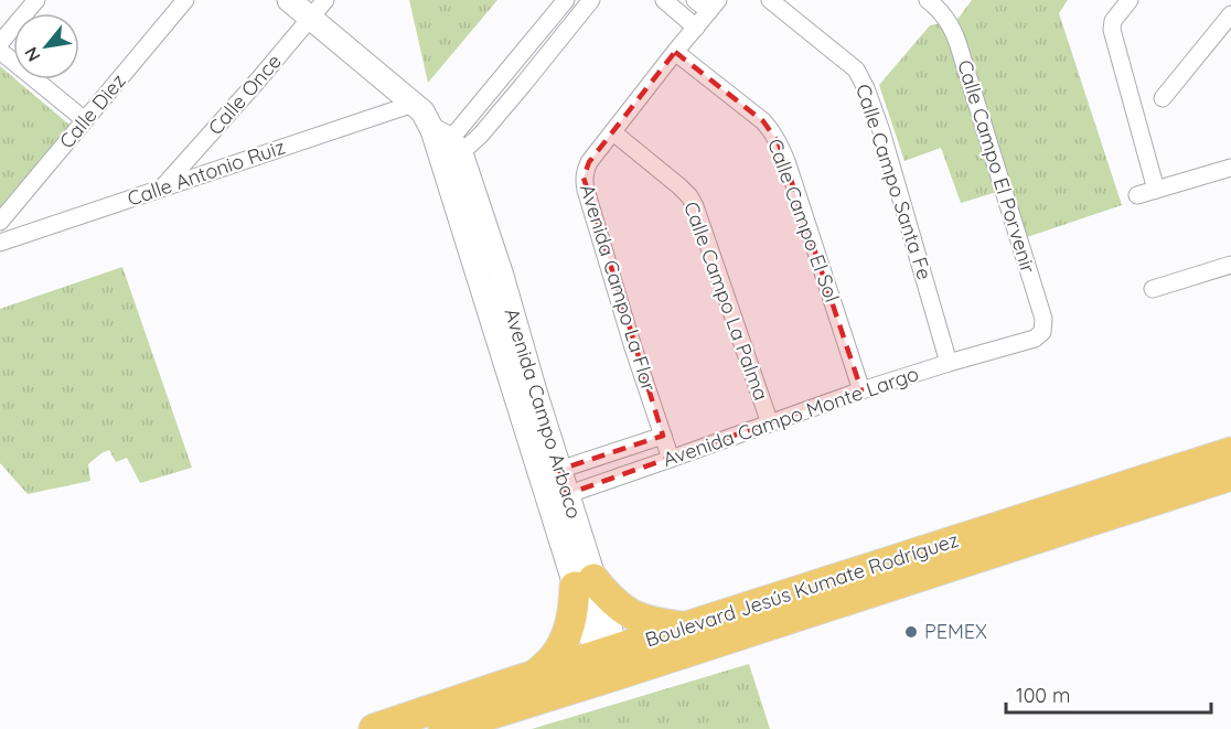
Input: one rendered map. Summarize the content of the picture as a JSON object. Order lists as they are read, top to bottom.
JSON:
{
  "streets": {
    "highway": ["Boulevard Jesús Kumate Rodríguez"],
    "street": [
      "Calle Once",
      "Calle Diez",
      "Calle Campo El Porvenir",
      "Calle Antonio Ruiz",
      "Calle Campo Santa Fe",
      "Calle Campo El Sol",
      "Avenida Campo La Flor",
      "Calle Campo La Palma",
      "Avenida Campo Arbaco",
      "Avenida Campo Monte Largo"
    ]
  },
  "crossings": [
    ["Calle Once", "Calle Antonio Ruiz"],
    ["Calle Once", "Avenida Campo Arbaco"],
    ["Calle Campo El Porvenir", "Avenida Campo Monte Largo"],
    ["Calle Antonio Ruiz", "Avenida Campo Arbaco"],
    ["Calle Campo Santa Fe", "Avenida Campo Monte Largo"],
    ["Calle Campo El Sol", "Avenida Campo La Flor"],
    ["Calle Campo El Sol", "Avenida Campo Monte Largo"],
    ["Avenida Campo La Flor", "Calle Campo La Palma"],
    ["Avenida Campo La Flor", "Avenida Campo Monte Largo"],
    ["Calle Campo La Palma", "Avenida Campo Monte Largo"],
    ["Avenida Campo Arbaco", "Avenida Campo Monte Largo"],
    ["Avenida Campo Arbaco", "Boulevard Jesús Kumate Rodríguez"]
  ],
  "places": ["PEMEX"],
  "scale_bar": "100 m",
  "north": "bottom left"
}
